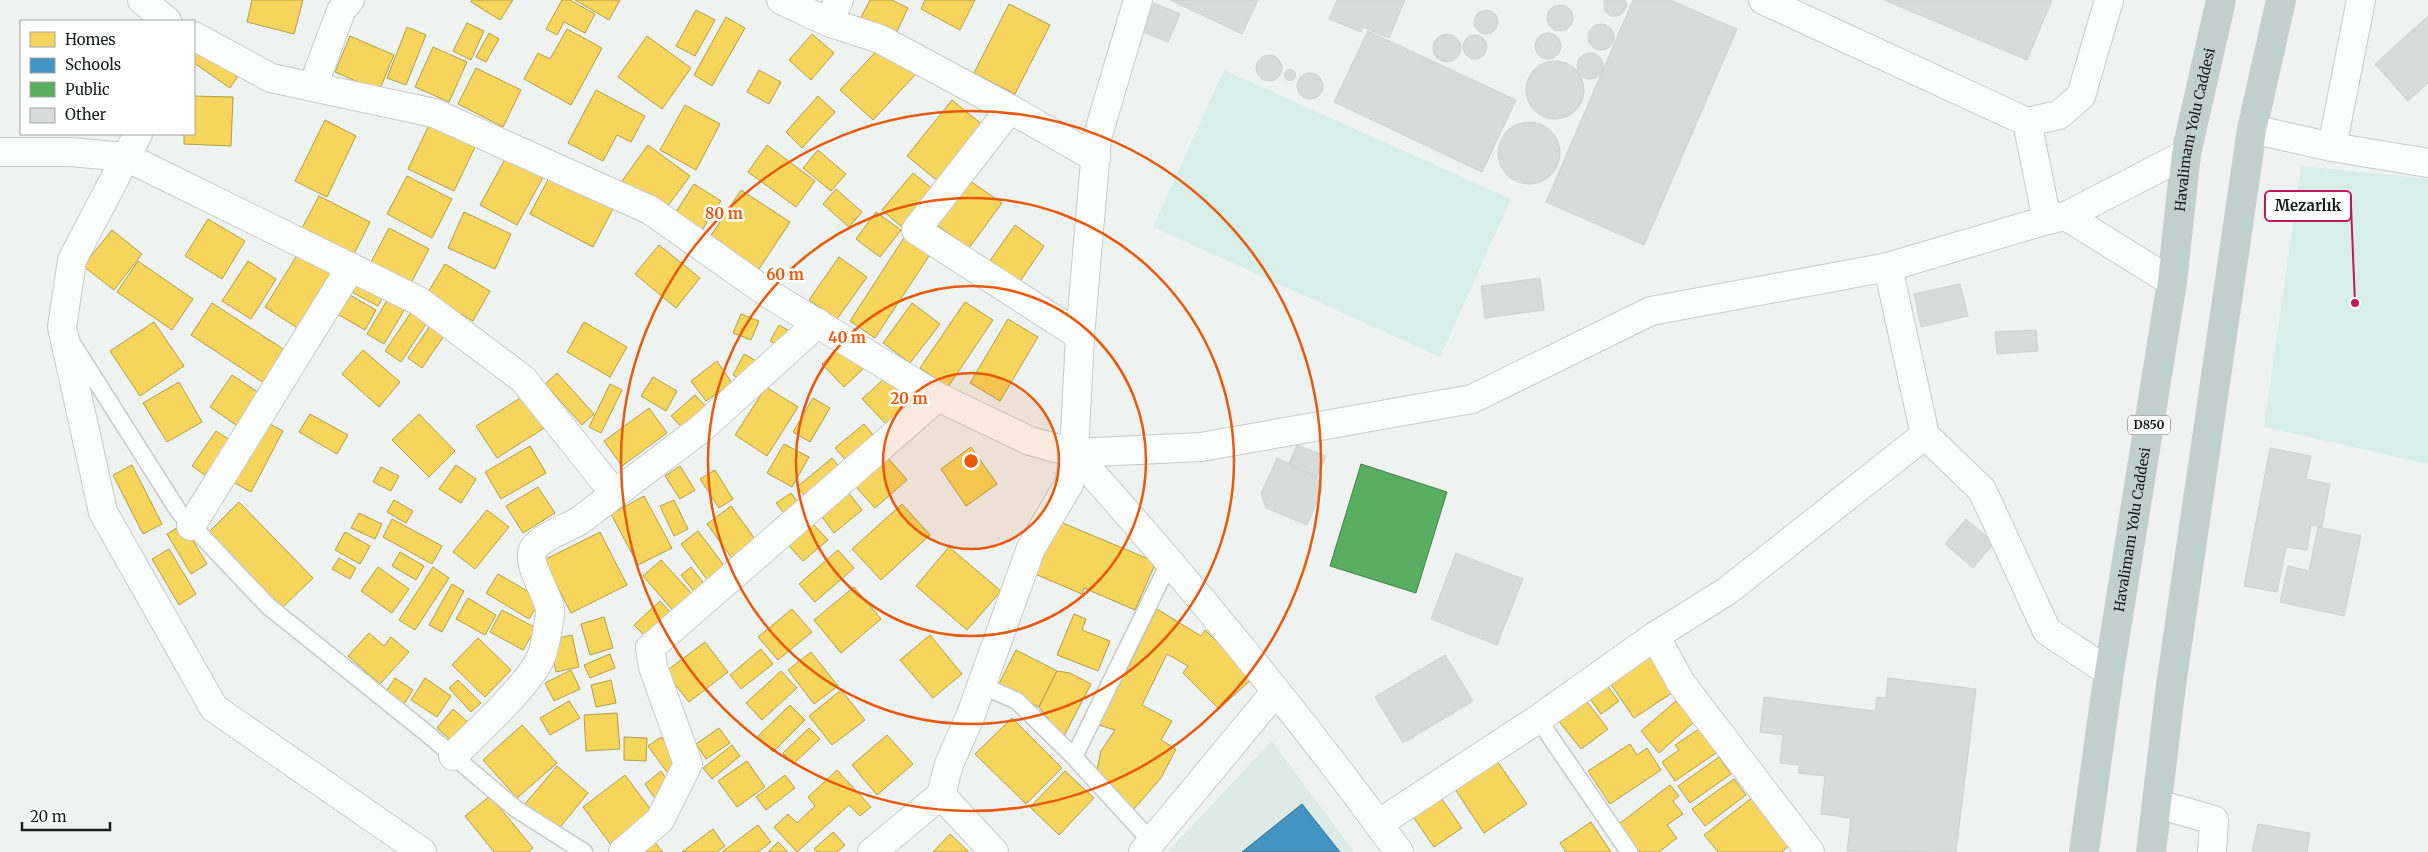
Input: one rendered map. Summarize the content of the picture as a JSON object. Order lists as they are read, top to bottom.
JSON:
{
  "streets": {
    "highway": ["Havalimanı Yolu Caddesi", "D850"]
  },
  "places": ["Mezarlık"],
  "legend": [
    "Homes",
    "Schools",
    "Public",
    "Other"
  ],
  "scale_bar": "20 m",
  "rings": [
    "80 m",
    "60 m",
    "40 m",
    "20 m"
  ]
}
